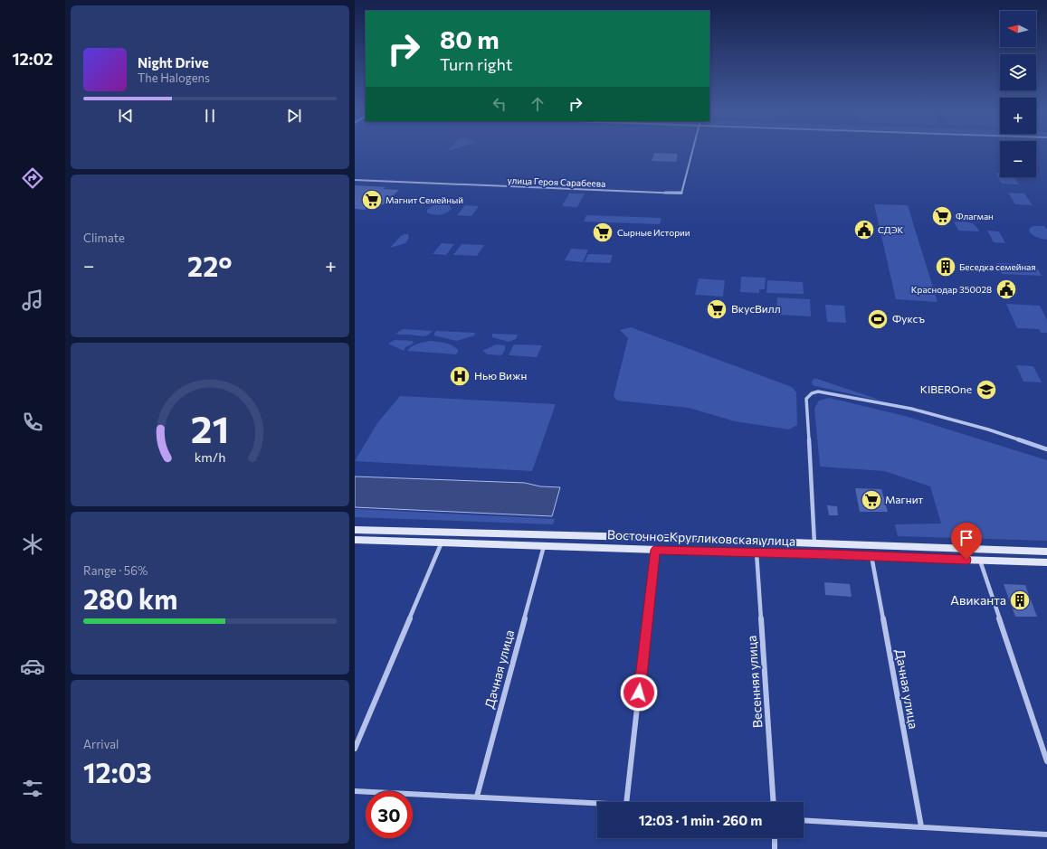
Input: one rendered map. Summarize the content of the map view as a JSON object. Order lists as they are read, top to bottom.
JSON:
{
  "streets": {
    "main road": ["Восточно-Кругликовская улица"],
    "street": ["улица Героя Сарабеева", "Дачная улица", "Весенняя улица"]
  },
  "crossings": [
    ["Восточно-Кругликовская улица", "Дачная улица"],
    ["Восточно-Кругликовская улица", "Весенняя улица"]
  ],
  "places": {
    "supermarket": [
      "Магнит Семейный",
      "Флагман",
      "Сырные Истории",
      "ВкусВилл",
      "Магнит"
    ],
    "public building": ["СДЭК", "Краснодар 350028"],
    "building": ["Беседка семейная", "Авиканта"],
    "sports": ["Фуксъ"],
    "hospital": ["Нью Вижн"],
    "school or university": ["KIBEROne"]
  },
  "north": "left",
  "page": {
    "tabs": "12:02",
    "map_buttons": ["+", "−"],
    "turn": ["80 m", "Turn right"],
    "song": ["Night Drive", "The Halogens"],
    "tile": [
      "Climate",
      ["Range · 56%", "280 km"],
      ["Arrival", "12:03"]
    ],
    "heat": ["−", "22°", "+"],
    "limit": "30",
    "trip": "12:03 · 1 min · 260 m",
    "gauge": ["21", "km/h"]
  }
}
